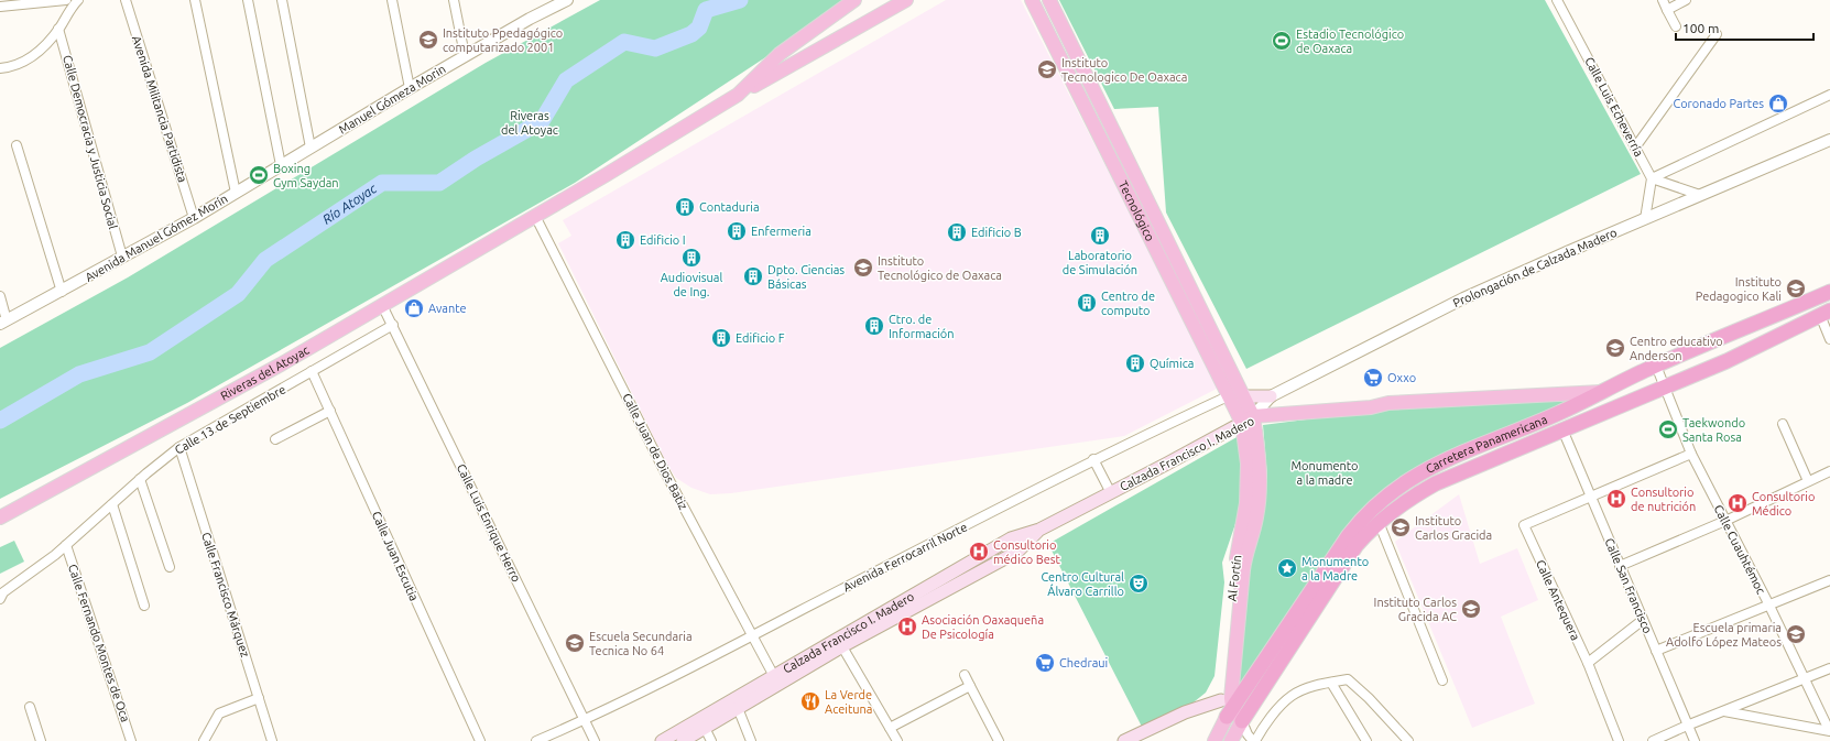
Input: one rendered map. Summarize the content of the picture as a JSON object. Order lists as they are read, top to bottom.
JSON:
{
  "streets": {
    "highway": ["Carretera Panamericana"],
    "main road": [
      "Tecnológico",
      "Riveras del Atoyac",
      "Calzada Francisco I. Madero",
      "Al Fortín"
    ],
    "street": [
      "Manuel Gómeza Morin",
      "Calle Luis Echeverría",
      "Avenida Militancia Partidista",
      "Calle Democracia y Justicia Social",
      "Avenida Manuel Gómez Morín",
      "Prolongación de Calzada Madero",
      "Calle 13 de Septiembre",
      "Calle Juan de Dios Batiz",
      "Calle Luis Enrique Herro",
      "Calle Cuauhtémoc",
      "Calle Juan Escutia",
      "Avenida Ferrocarril Norte",
      "Calle San Francisco",
      "Calle Francisco Márquez",
      "Calle Antequera",
      "Calle Fernando Montes de Oca"
    ]
  },
  "crossings": [
    ["Manuel Gómeza Morin", "Avenida Manuel Gómez Morín"],
    ["Avenida Militancia Partidista", "Avenida Manuel Gómez Morín"],
    ["Calle Democracia y Justicia Social", "Avenida Manuel Gómez Morín"],
    ["Tecnológico", "Prolongación de Calzada Madero"],
    ["Tecnológico", "Calzada Francisco I. Madero"],
    ["Tecnológico", "Avenida Ferrocarril Norte"],
    ["Tecnológico", "Al Fortín"],
    ["Prolongación de Calzada Madero", "Calzada Francisco I. Madero"],
    ["Prolongación de Calzada Madero", "Al Fortín"],
    ["Riveras del Atoyac", "Calle Juan de Dios Batiz"],
    ["Riveras del Atoyac", "Calle Luis Enrique Herro"],
    ["Calle 13 de Septiembre", "Calle Luis Enrique Herro"],
    ["Calle 13 de Septiembre", "Calle Juan Escutia"],
    ["Calle 13 de Septiembre", "Calle Francisco Márquez"],
    ["Calle 13 de Septiembre", "Calle Fernando Montes de Oca"],
    ["Carretera Panamericana", "Calzada Francisco I. Madero"],
    ["Carretera Panamericana", "Calle Cuauhtémoc"],
    ["Carretera Panamericana", "Al Fortín"],
    ["Carretera Panamericana", "Calle San Francisco"],
    ["Calle Juan de Dios Batiz", "Calzada Francisco I. Madero"],
    ["Calle Juan de Dios Batiz", "Avenida Ferrocarril Norte"],
    ["Calzada Francisco I. Madero", "Al Fortín"],
    ["Calle Luis Enrique Herro", "Avenida Ferrocarril Norte"],
    ["Calle San Francisco", "Calle Antequera"]
  ],
  "water": ["Río Atoyac"],
  "parks": ["Riveras del Atoyac", "Monumento a la madre"],
  "places": {
    "school or university": [
      "Instituto Ppedagógico computarizado 2001",
      "Instituto Tecnologico De Oaxaca",
      "Instituto Tecnológico de Oaxaca",
      "Instituto Pedagogico Kali",
      "Centro educativo Anderson",
      "Instituto Carlos Gracida",
      "Instituto Carlos Gracida AC",
      "Escuela primaria Adolfo López Mateos",
      "Escuela Secundaria Tecnica No 64"
    ],
    "sports": ["Estadio Tecnológico de Oaxaca", "Boxing Gym Saydan", "Taekwondo Santa Rosa"],
    "shop": ["Coronado Partes", "Avante"],
    "building": [
      "Contaduria",
      "Enfermeria",
      "Edificio B",
      "Laboratorio de Simulación",
      "Edificio I",
      "Audiovisual de Ing.",
      "Dpto. Ciencias Básicas",
      "Centro de computo",
      "Ctro. de Información",
      "Edificio F",
      "Química"
    ],
    "supermarket": ["Oxxo", "Chedraui"],
    "hospital": [
      "Consultorio de nutrición",
      "Consultorio Médico",
      "Consultorio médico Best",
      "Asociación Oaxaqueña De Psicología"
    ],
    "place": ["Monumento a la Madre"],
    "theatre": ["Centro Cultural Álvaro Carrillo"],
    "restaurant": ["La Verde Aceituna"]
  },
  "scale_bar": "100 m"
}
